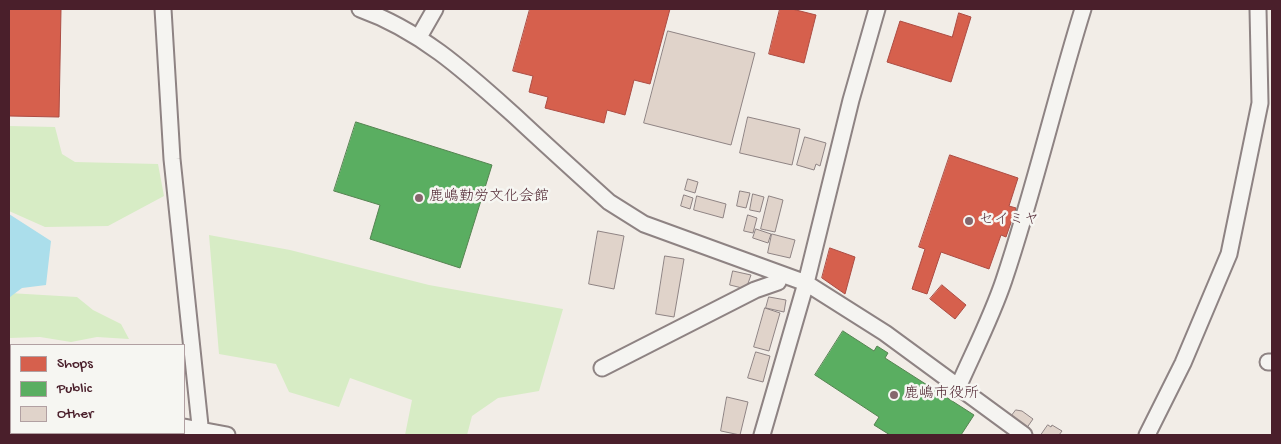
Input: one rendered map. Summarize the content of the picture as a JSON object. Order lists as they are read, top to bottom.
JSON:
{
  "places": ["鹿嶋勤労文化会館", "セイミヤ", "鹿嶋市役所"],
  "legend": ["Shops", "Public", "Other"]
}
